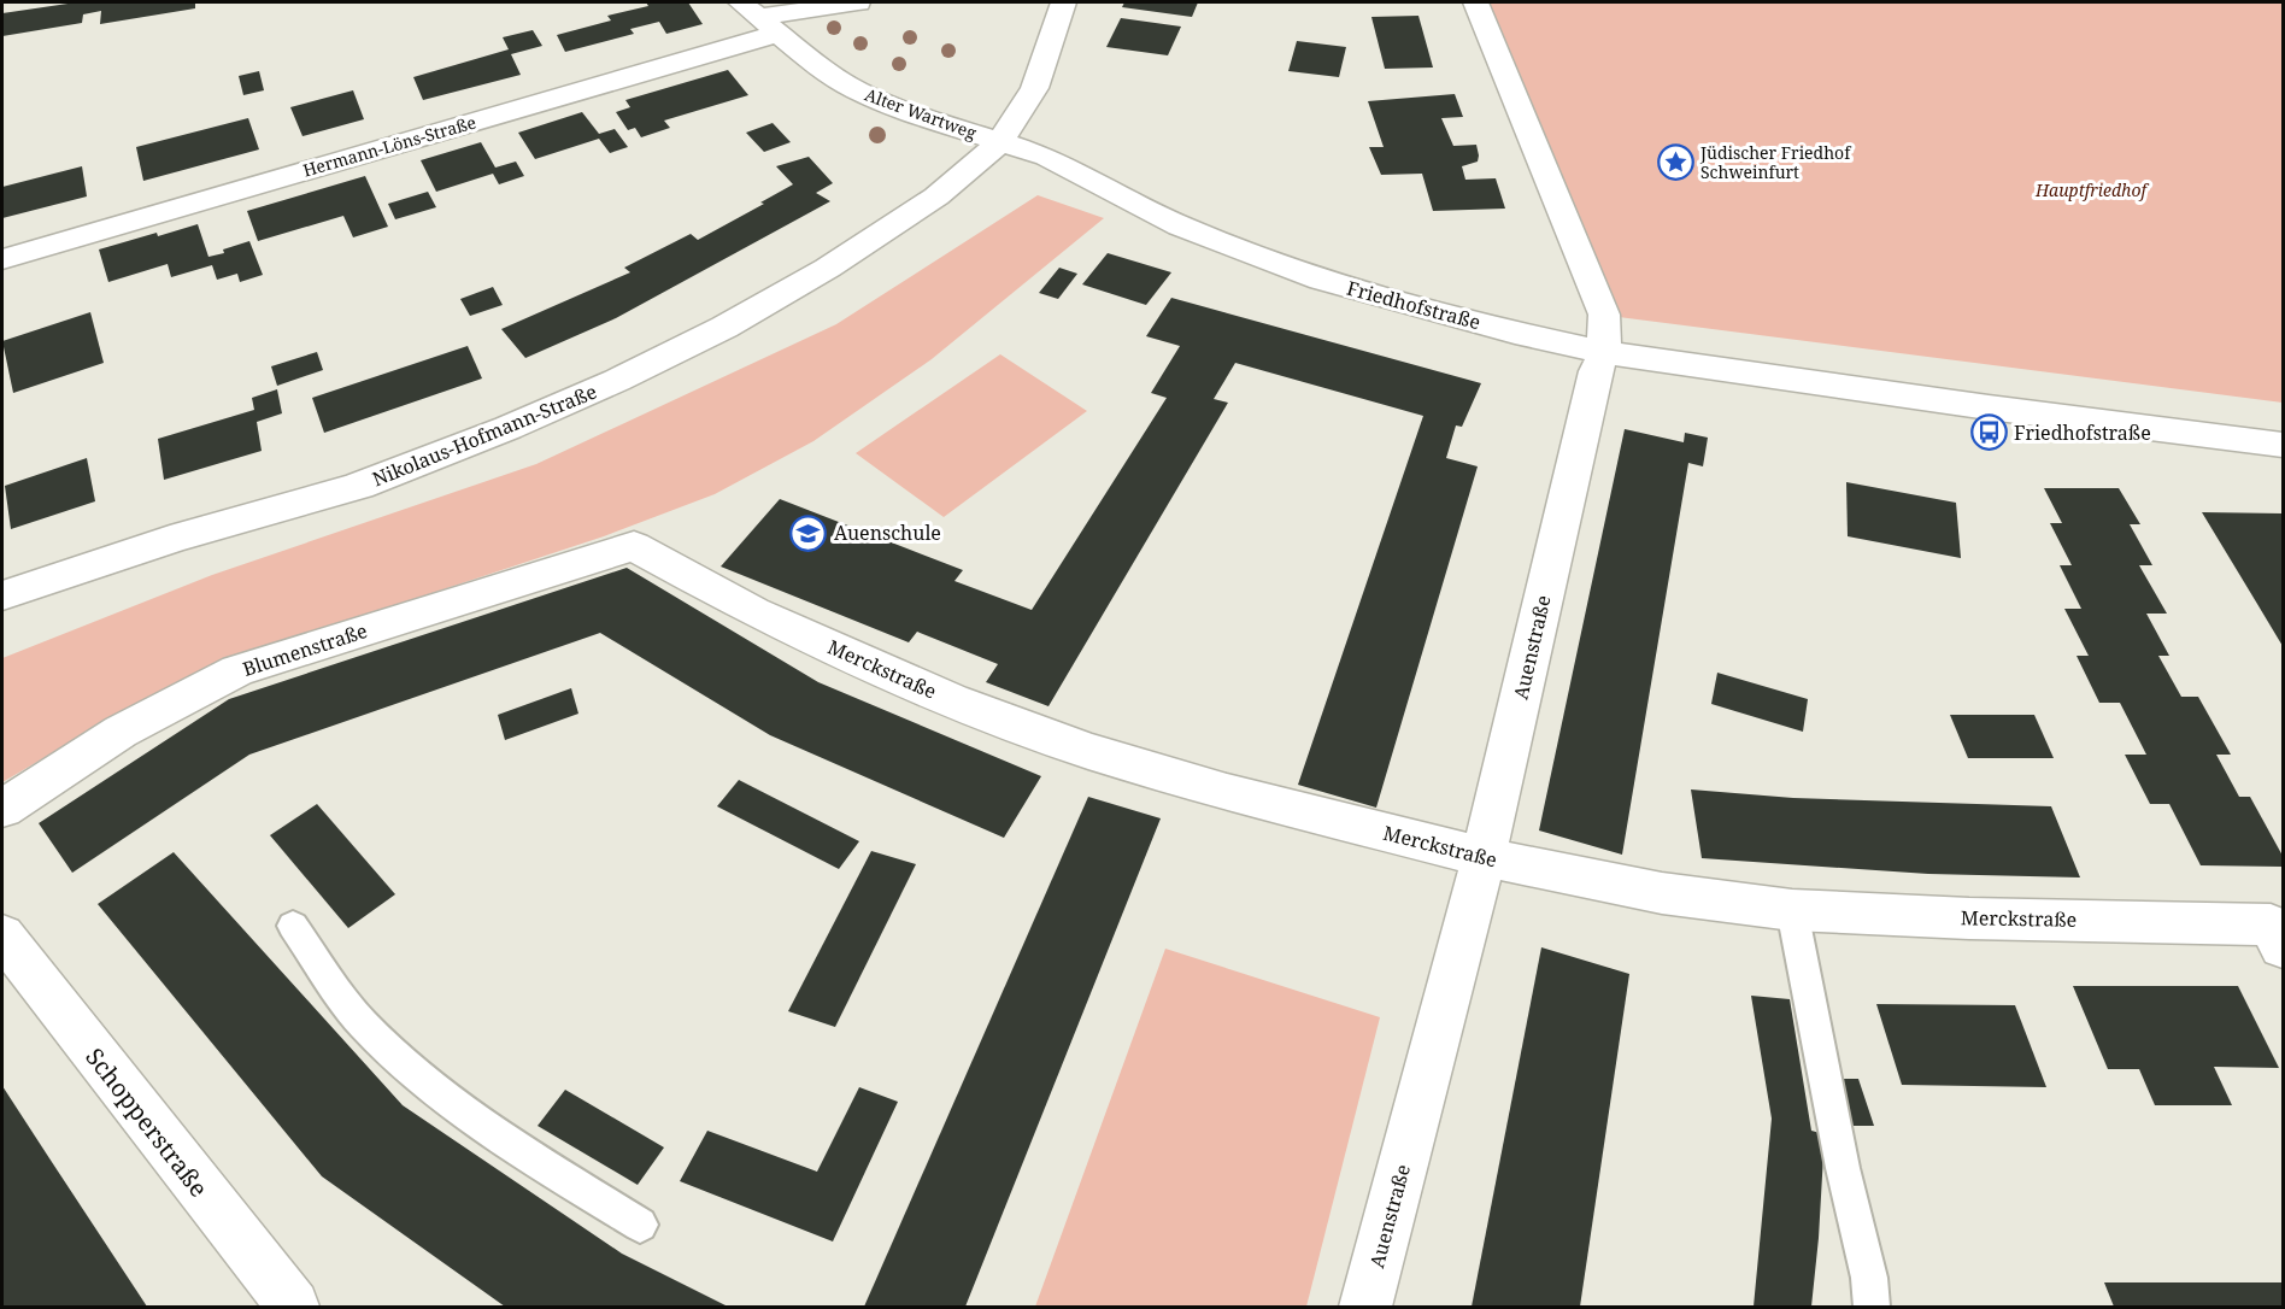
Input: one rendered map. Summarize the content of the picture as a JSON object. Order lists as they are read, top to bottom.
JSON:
{
  "streets": {
    "street": [
      "Alter Wartweg",
      "Hermann-Löns-Straße",
      "Friedhofstraße",
      "Nikolaus-Hofmann-Straße",
      "Auenstraße",
      "Blumenstraße",
      "Merckstraße",
      "Schopperstraße"
    ]
  },
  "crossings": [
    ["Alter Wartweg", "Hermann-Löns-Straße"],
    ["Alter Wartweg", "Friedhofstraße"],
    ["Alter Wartweg", "Nikolaus-Hofmann-Straße"],
    ["Friedhofstraße", "Nikolaus-Hofmann-Straße"],
    ["Friedhofstraße", "Auenstraße"],
    ["Auenstraße", "Merckstraße"],
    ["Blumenstraße", "Merckstraße"]
  ],
  "parks": ["Hauptfriedhof"],
  "places": {
    "place": ["Jüdischer Friedhof Schweinfurt"],
    "bus stop": ["Friedhofstraße"],
    "school or university": ["Auenschule"]
  }
}
